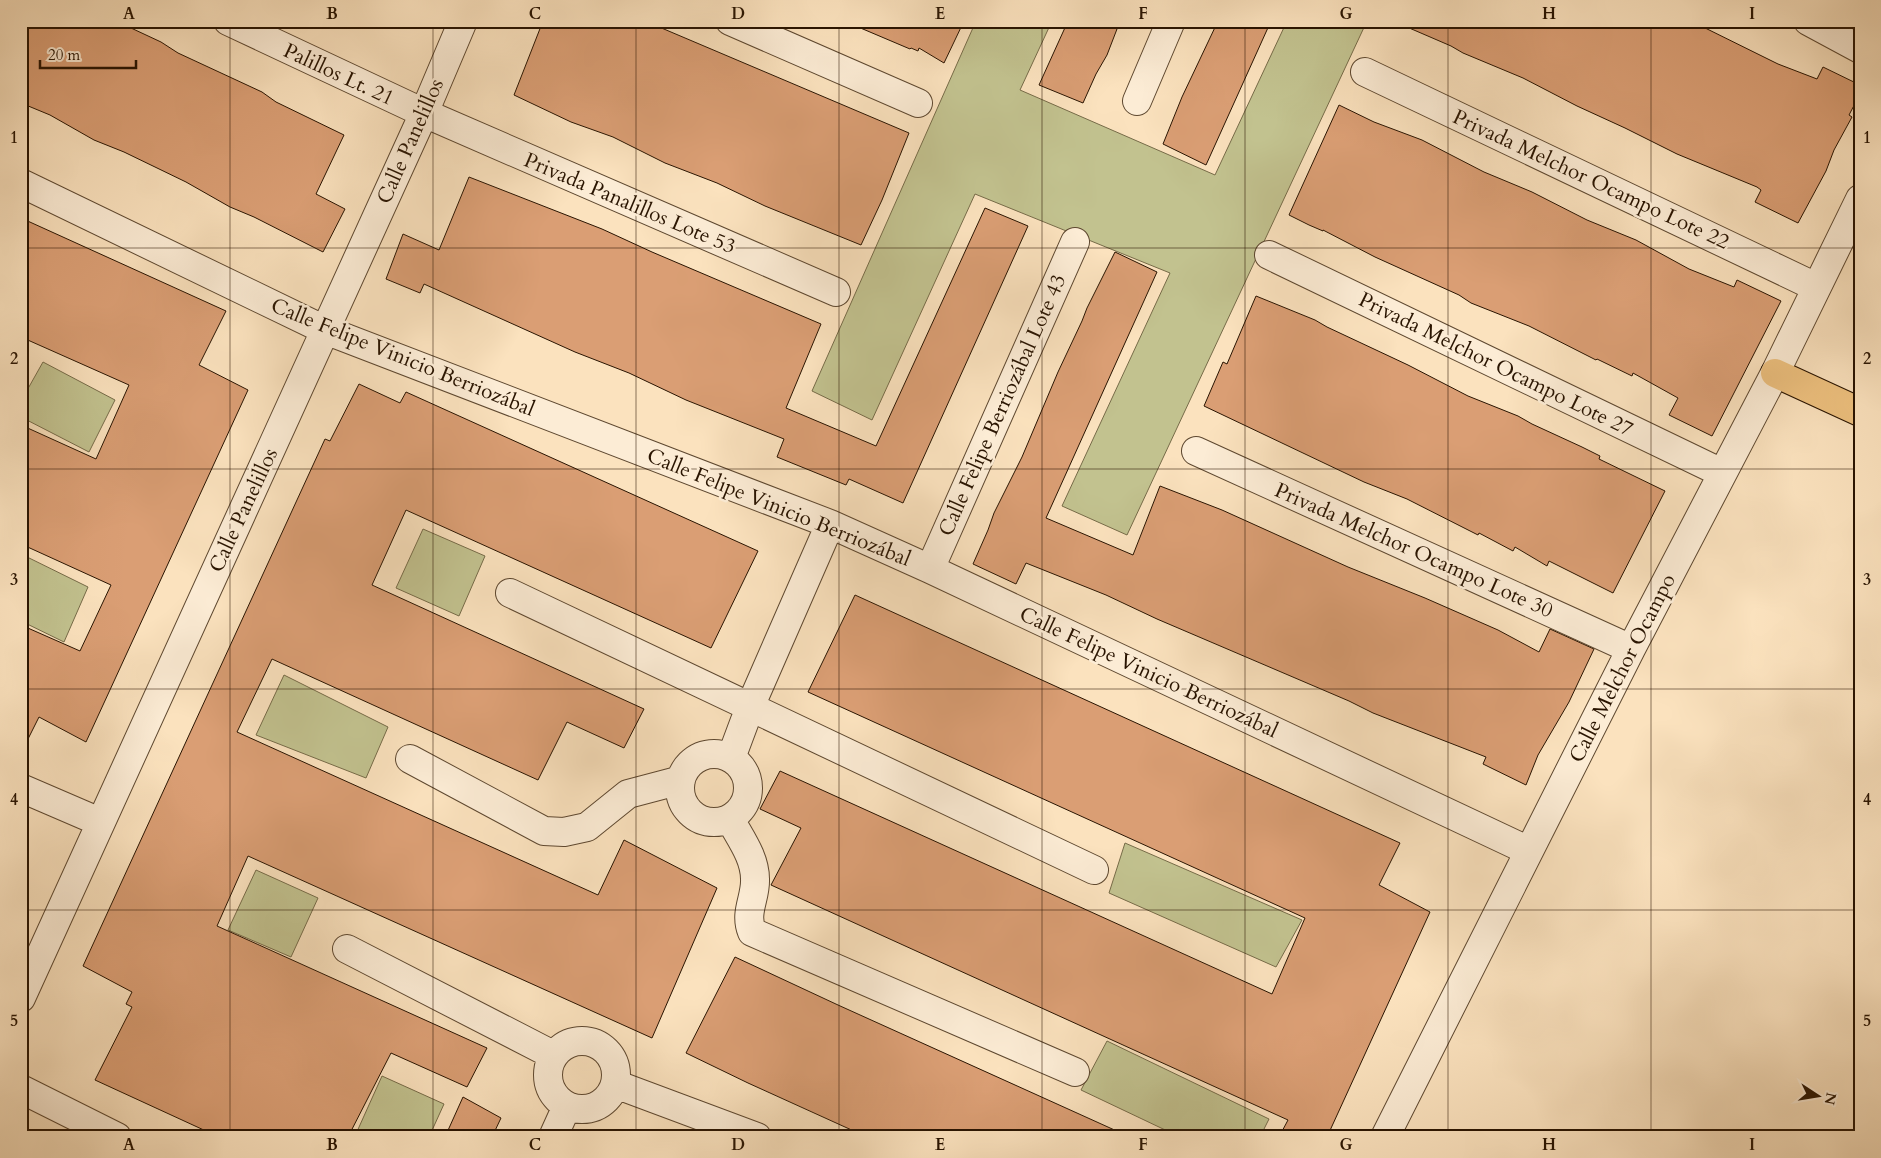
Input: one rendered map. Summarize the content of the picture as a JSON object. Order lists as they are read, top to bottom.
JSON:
{
  "streets": {
    "street": [
      "Palillos Lt. 21",
      "Calle Panelillos",
      "Privada Melchor Ocampo Lote 22",
      "Privada Panalillos Lote 53",
      "Calle Felipe Vinicio Berriozábal",
      "Privada Melchor Ocampo Lote 27",
      "Calle Felipe Berriozábal Lote 43",
      "Privada Melchor Ocampo Lote 30",
      "Calle Melchor Ocampo"
    ]
  },
  "crossings": [
    ["Palillos Lt. 21", "Calle Panelillos"],
    ["Palillos Lt. 21", "Privada Panalillos Lote 53"],
    ["Calle Panelillos", "Privada Panalillos Lote 53"],
    ["Calle Panelillos", "Calle Felipe Vinicio Berriozábal"],
    ["Privada Melchor Ocampo Lote 22", "Calle Melchor Ocampo"],
    ["Calle Felipe Vinicio Berriozábal", "Calle Felipe Berriozábal Lote 43"],
    ["Calle Felipe Vinicio Berriozábal", "Calle Melchor Ocampo"],
    ["Privada Melchor Ocampo Lote 27", "Calle Melchor Ocampo"],
    ["Privada Melchor Ocampo Lote 30", "Calle Melchor Ocampo"]
  ],
  "scale_bar": "20 m",
  "north": "right",
  "grid": {
    "columns": [
      "A",
      "B",
      "C",
      "D",
      "E",
      "F",
      "G",
      "H",
      "I"
    ],
    "rows": [
      "1",
      "2",
      "3",
      "4",
      "5"
    ]
  }
}
